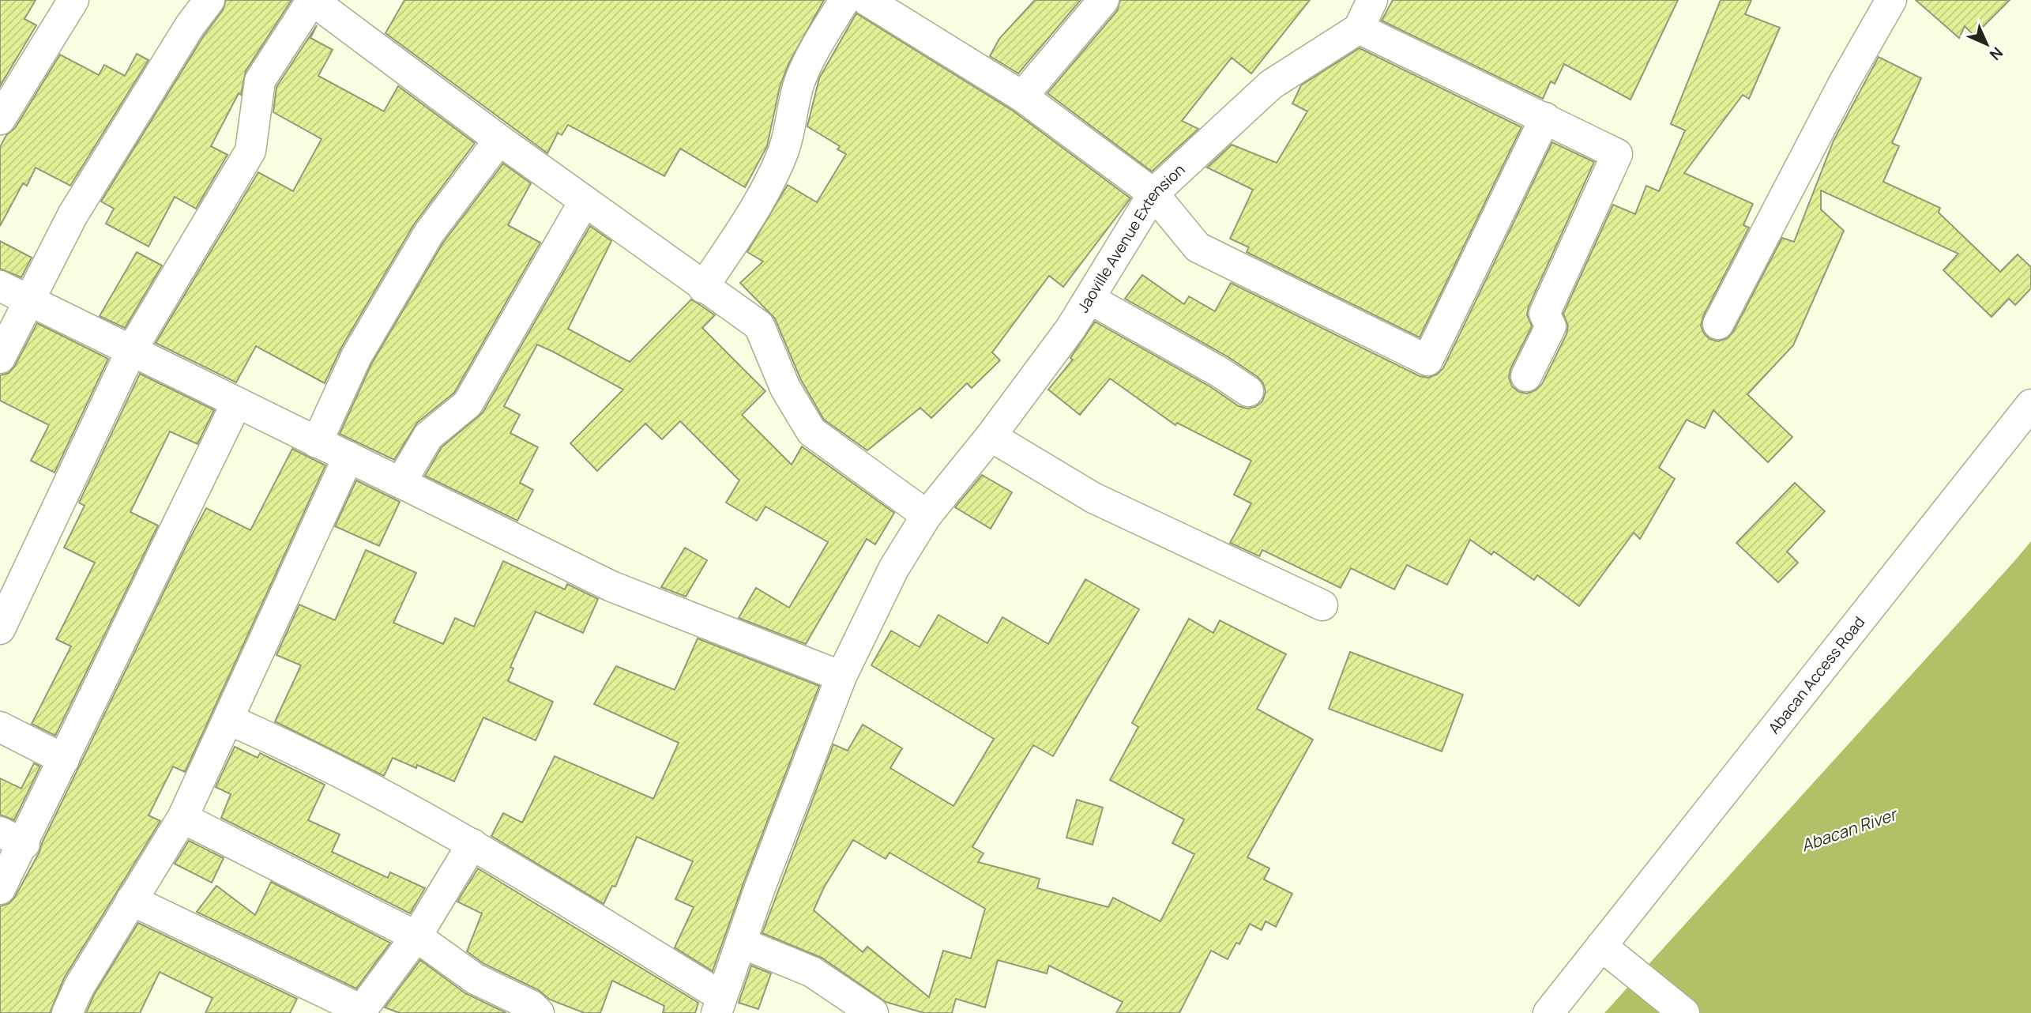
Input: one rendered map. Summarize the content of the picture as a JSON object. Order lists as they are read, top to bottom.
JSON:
{
  "streets": {
    "street": ["Jaoville Avenue Extension", "Abacan Access Road"]
  },
  "water": ["Abacan River"],
  "north": "bottom right"
}
